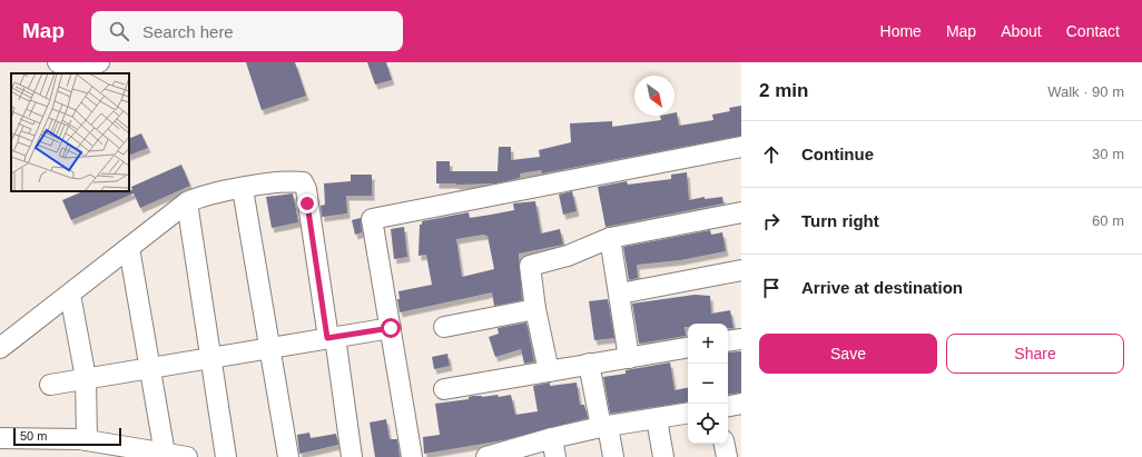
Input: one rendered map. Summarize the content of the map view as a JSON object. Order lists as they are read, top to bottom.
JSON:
{
  "scale_bar": "50 m",
  "north": "bottom right",
  "page": {
    "header": "Map",
    "search": "Search here",
    "nav": [
      "Home",
      "Map",
      "About",
      "Contact"
    ],
    "heading": ["2 min", "Walk · 90 m"],
    "list": [
      ["Continue", "30 m"],
      ["Turn right", "60 m"],
      "Arrive at destination"
    ],
    "buttons": ["Save", "Share"],
    "map_buttons": ["+", "−"],
    "scale": "50 m"
  }
}
